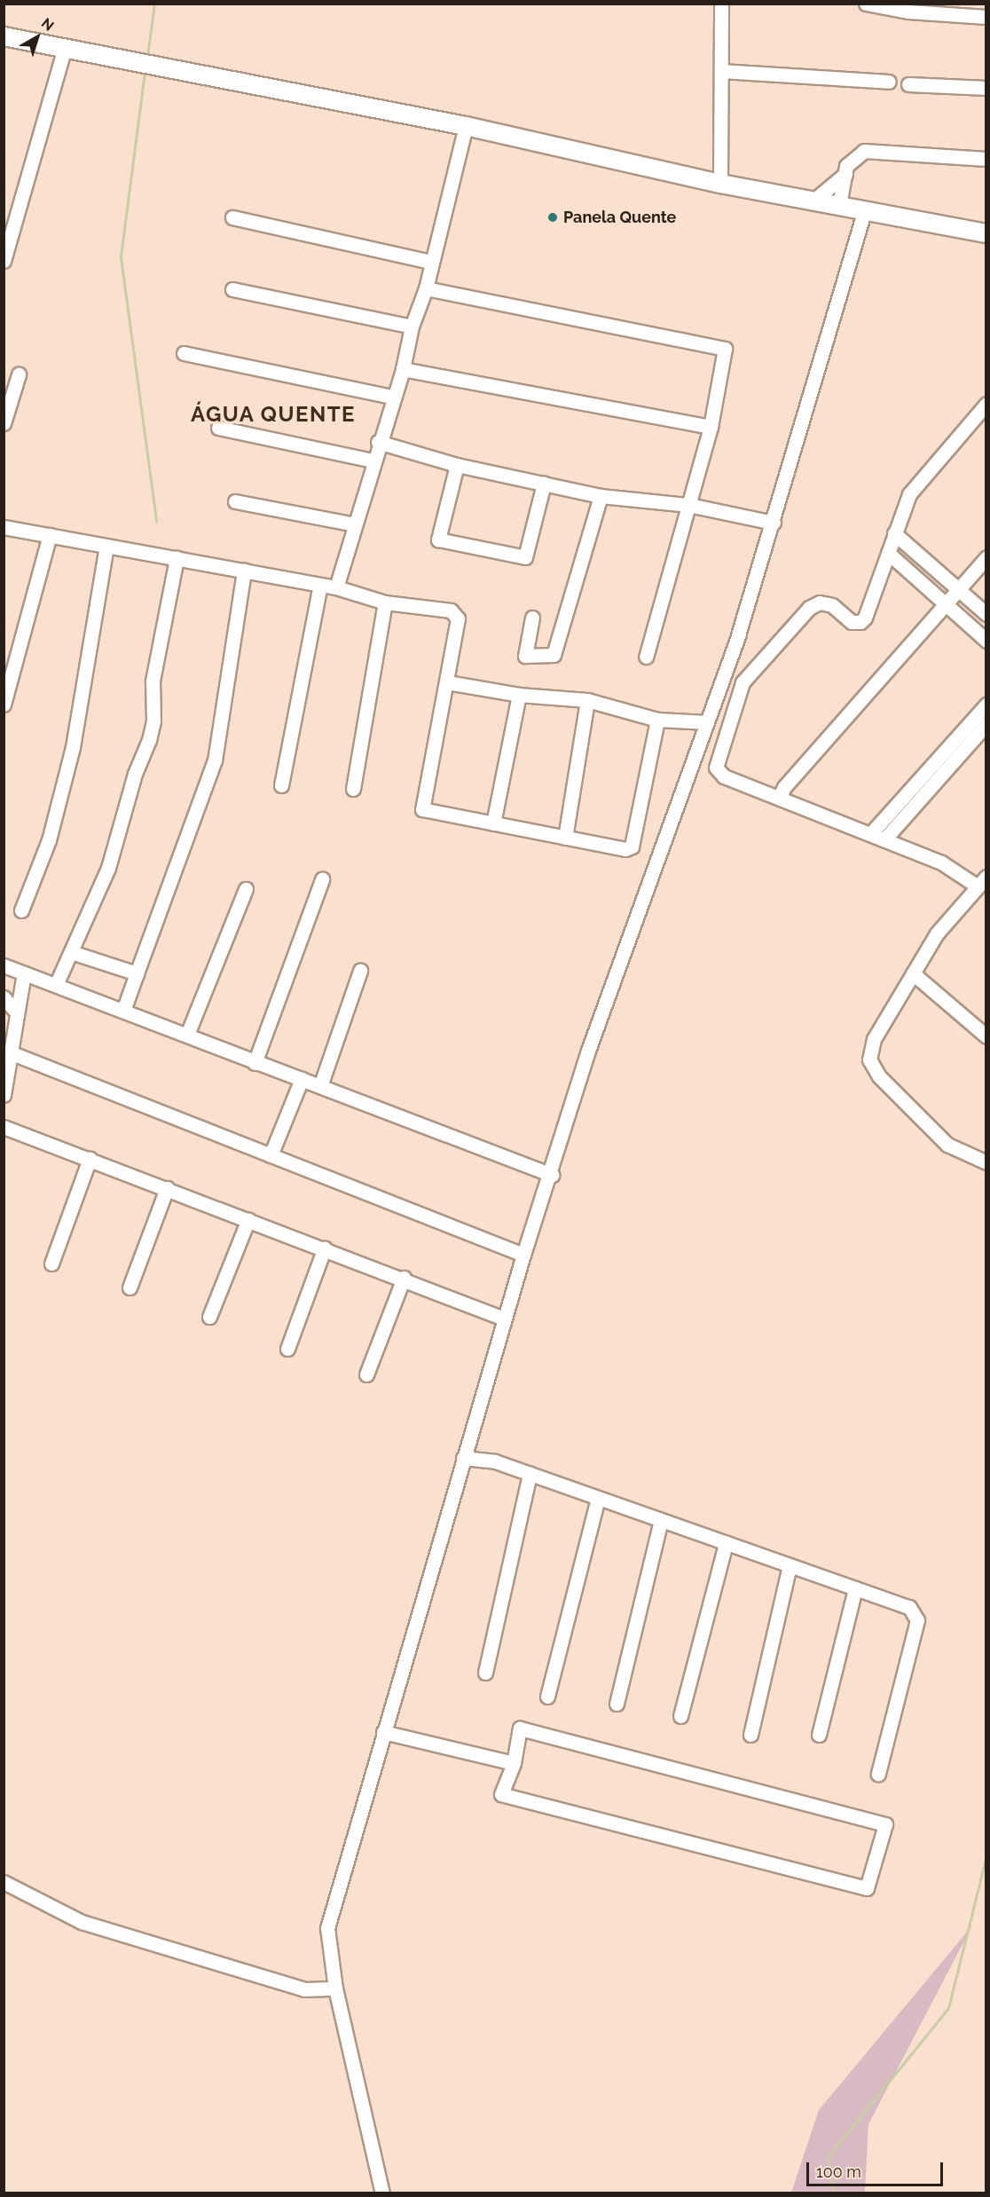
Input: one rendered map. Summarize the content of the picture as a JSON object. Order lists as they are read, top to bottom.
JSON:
{
  "districts": ["ÁGUA QUENTE"],
  "places": ["Panela Quente"],
  "scale_bar": "100 m",
  "north": "top right"
}
